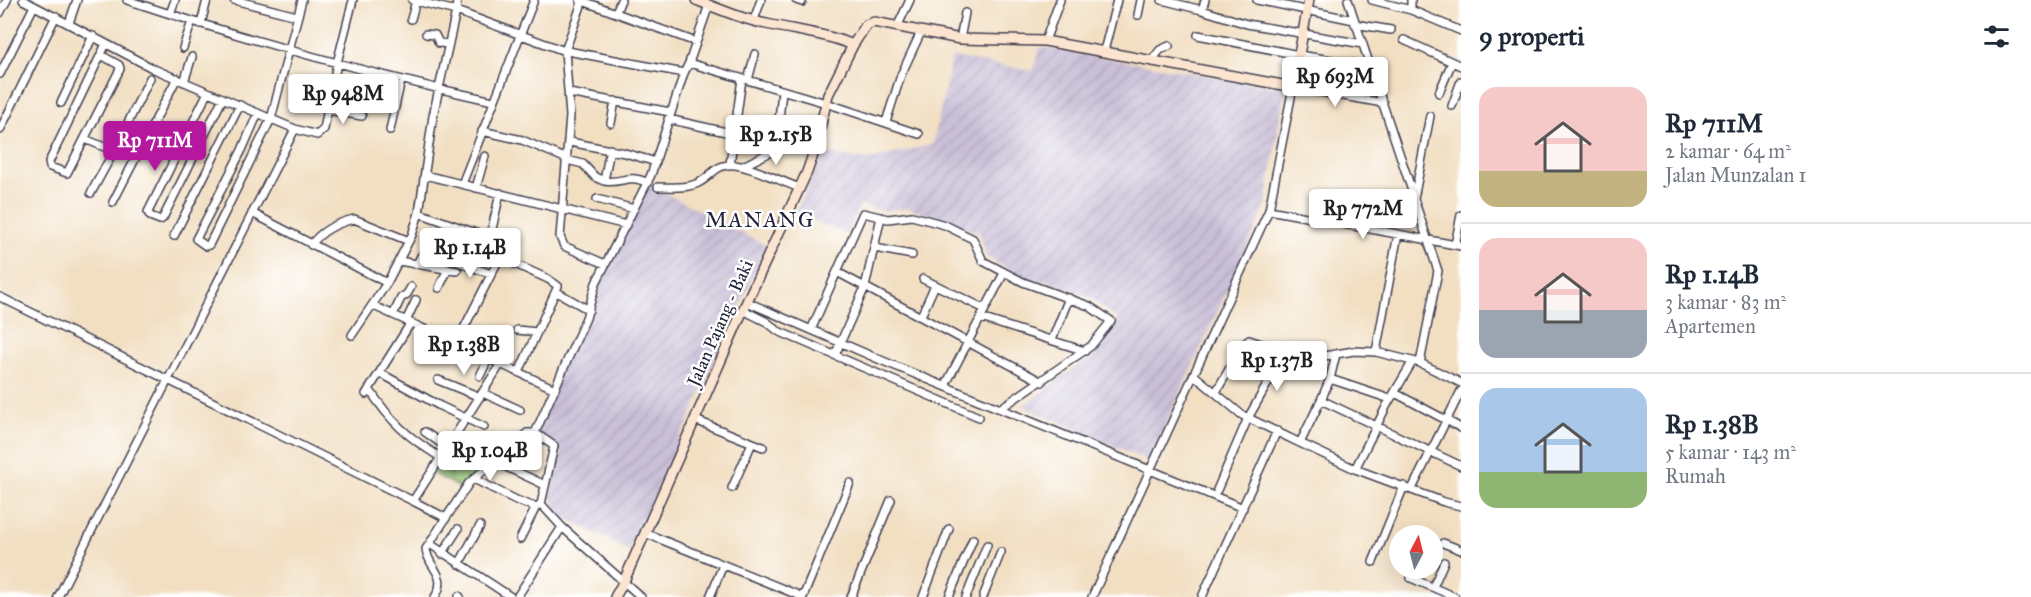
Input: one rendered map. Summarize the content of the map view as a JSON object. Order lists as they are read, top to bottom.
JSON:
{
  "streets": {
    "main road": ["Jalan Pajang - Baki"]
  },
  "districts": ["MANANG"],
  "north": "top",
  "page": {
    "heading": "9 properti",
    "price": [
      "Rp 693M",
      "Rp 948M",
      "Rp 2.15B",
      "Rp 711M",
      "Rp 772M",
      "Rp 1.14B",
      "Rp 1.38B",
      "Rp 1.37B",
      "Rp 1.04B"
    ],
    "list": [
      {
        "name": "Rp 711M",
        "note": "2 kamar · 64 m² · Jalan Munzalan 1"
      },
      {
        "name": "Rp 1.14B",
        "note": "3 kamar · 83 m² · Apartemen"
      },
      {
        "name": "Rp 1.38B",
        "note": "5 kamar · 143 m² · Rumah"
      }
    ]
  }
}
